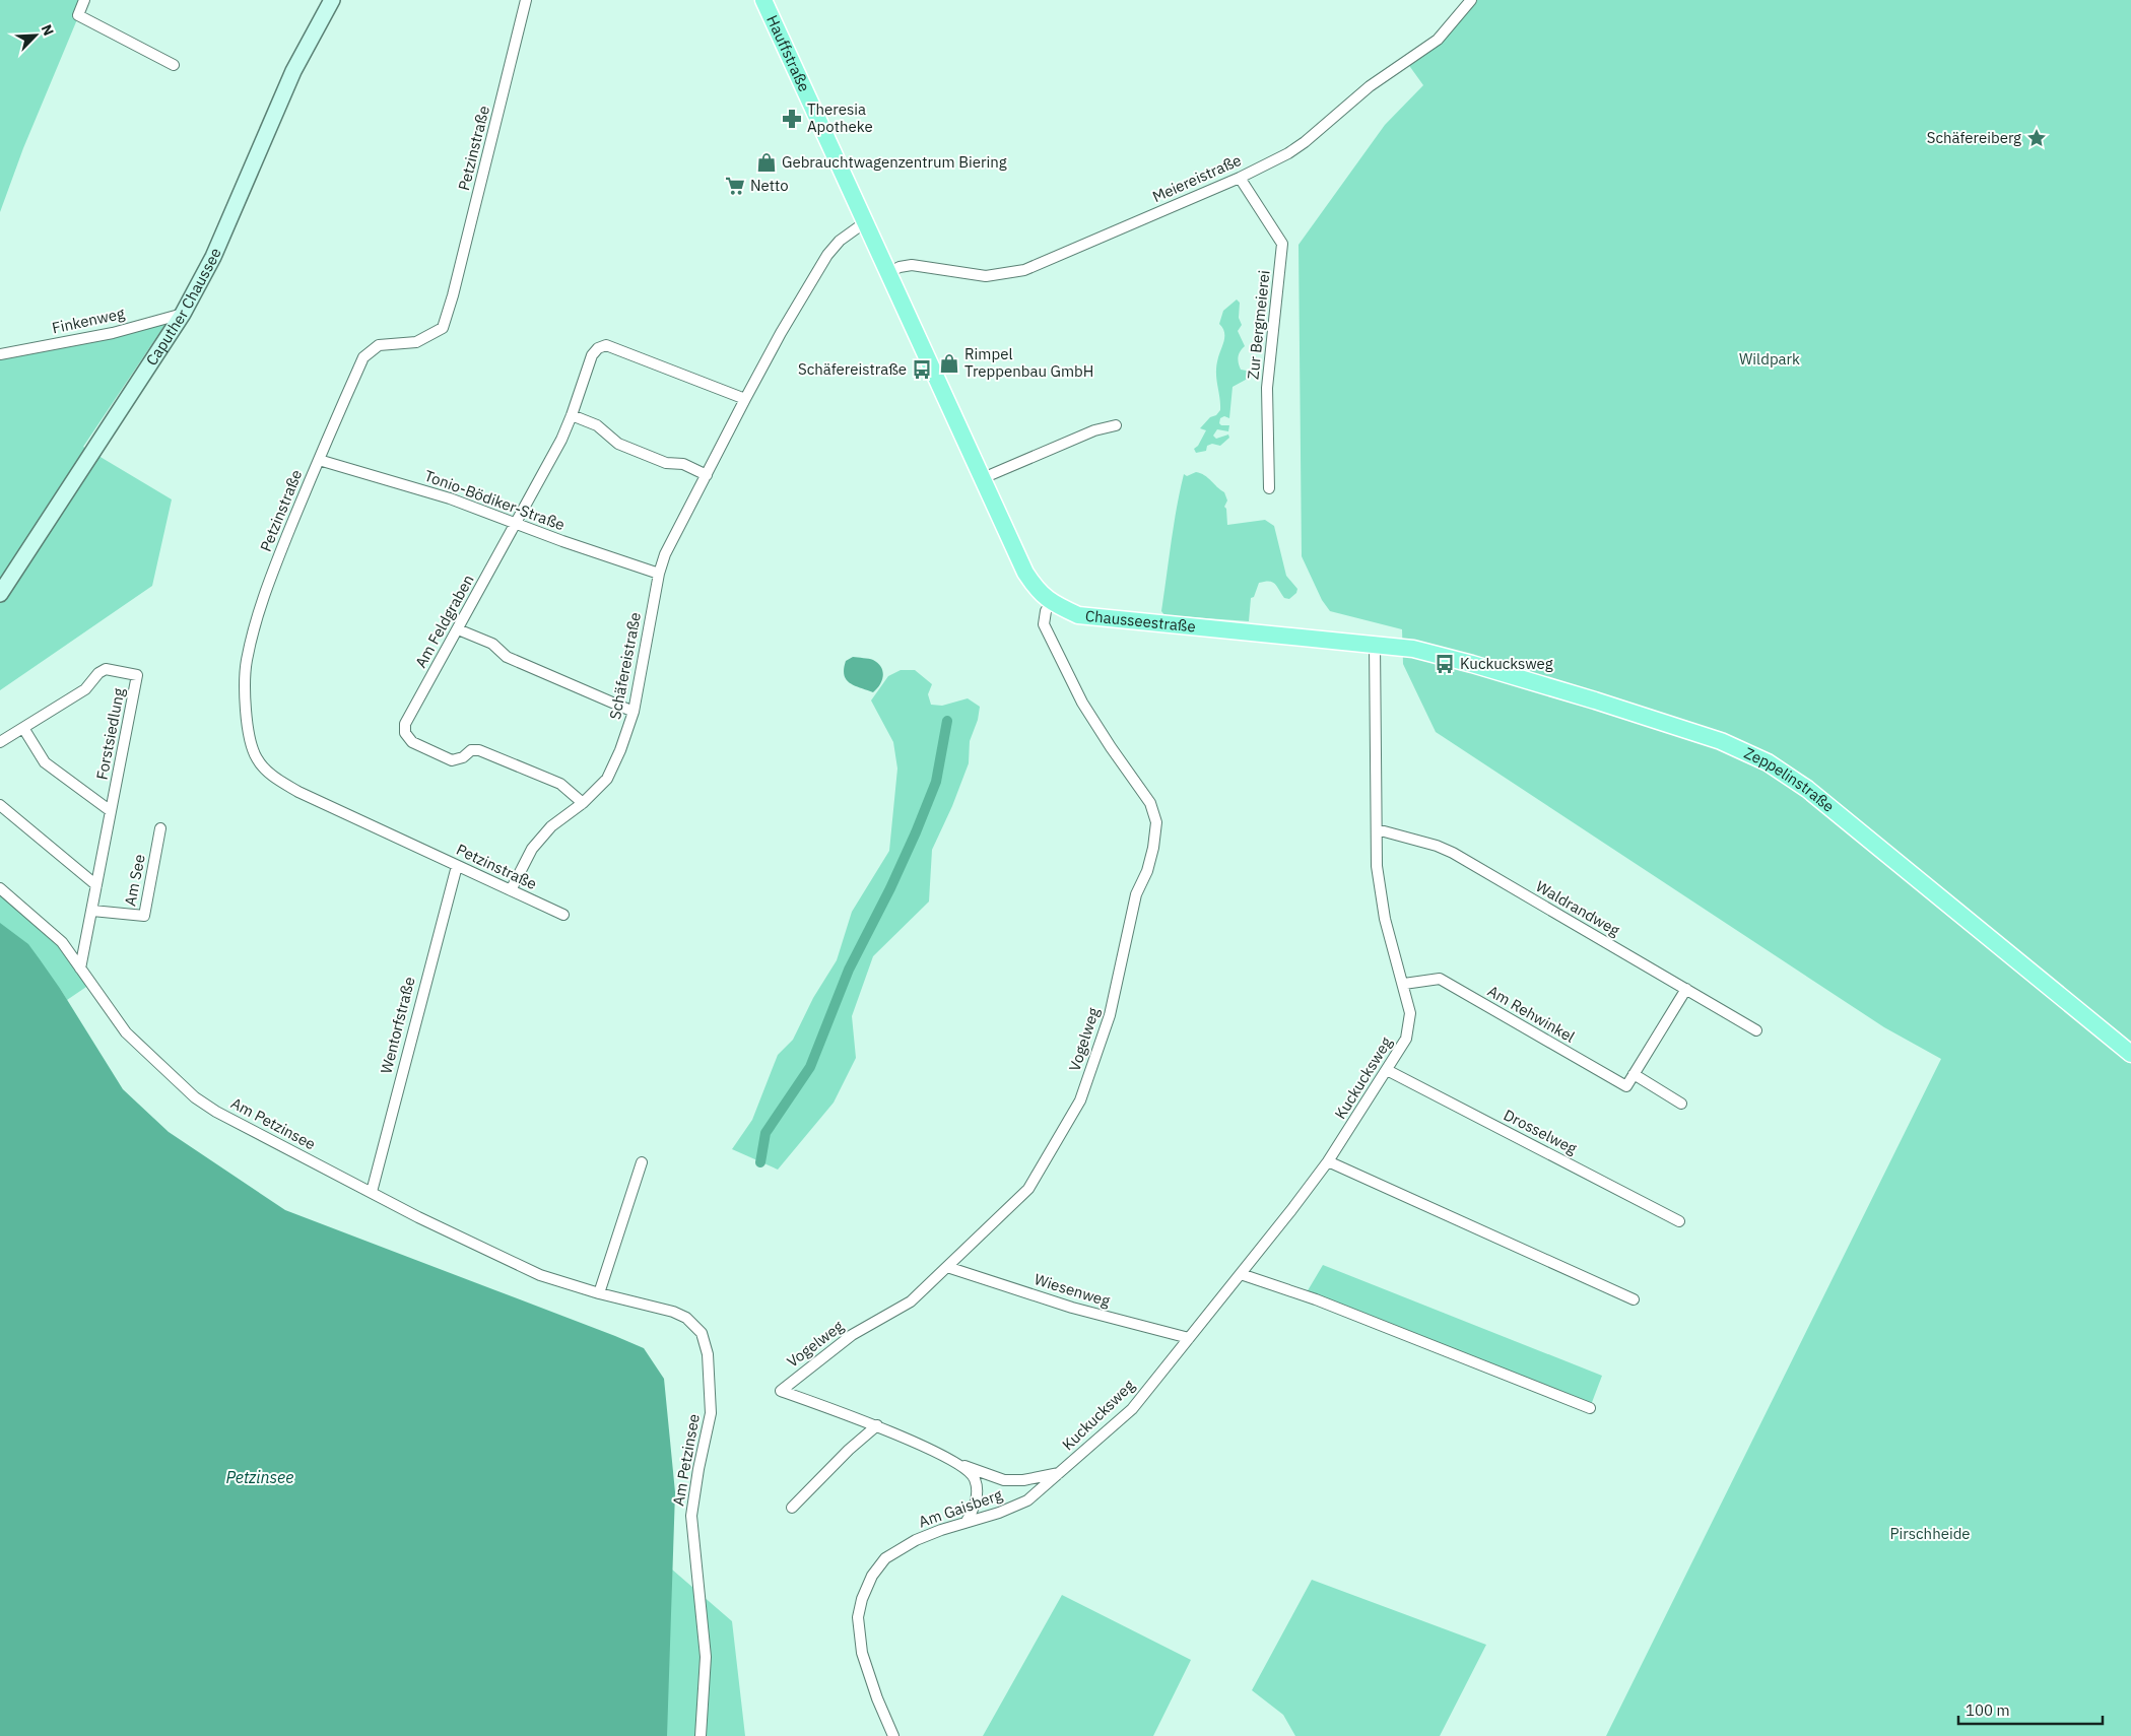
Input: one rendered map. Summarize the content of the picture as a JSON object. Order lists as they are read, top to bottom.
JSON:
{
  "streets": {
    "main road": ["Hauffstraße", "Chausseestraße", "Zeppelinstraße"],
    "street": [
      "Petzinstraße",
      "Meiereistraße",
      "Caputher Chaussee",
      "Finkenweg",
      "Zur Bergmeierei",
      "Tonio-Bödiker-Straße",
      "Am Feldgraben",
      "Schäfereistraße",
      "Forstsiedlung",
      "Am See",
      "Waldrandweg",
      "Am Rehwinkel",
      "Wentorfstraße",
      "Vogelweg",
      "Kuckucksweg",
      "Am Petzinsee",
      "Drosselweg",
      "Wiesenweg",
      "Am Gaisberg"
    ]
  },
  "crossings": [
    ["Hauffstraße", "Meiereistraße"],
    ["Hauffstraße", "Chausseestraße"],
    ["Hauffstraße", "Schäfereistraße"],
    ["Petzinstraße", "Tonio-Bödiker-Straße"],
    ["Petzinstraße", "Schäfereistraße"],
    ["Petzinstraße", "Wentorfstraße"],
    ["Meiereistraße", "Zur Bergmeierei"],
    ["Meiereistraße", "Chausseestraße"],
    ["Caputher Chaussee", "Finkenweg"],
    ["Tonio-Bödiker-Straße", "Am Feldgraben"],
    ["Tonio-Bödiker-Straße", "Schäfereistraße"],
    ["Am Feldgraben", "Schäfereistraße"],
    ["Chausseestraße", "Zeppelinstraße"],
    ["Chausseestraße", "Vogelweg"],
    ["Chausseestraße", "Kuckucksweg"],
    ["Forstsiedlung", "Am See"],
    ["Forstsiedlung", "Am Petzinsee"],
    ["Zeppelinstraße", "Kuckucksweg"],
    ["Waldrandweg", "Kuckucksweg"],
    ["Am Rehwinkel", "Kuckucksweg"],
    ["Wentorfstraße", "Am Petzinsee"],
    ["Vogelweg", "Wiesenweg"],
    ["Kuckucksweg", "Drosselweg"],
    ["Kuckucksweg", "Wiesenweg"],
    ["Kuckucksweg", "Am Gaisberg"]
  ],
  "water": ["Petzinsee"],
  "parks": ["Wildpark", "Pirschheide"],
  "places": {
    "pharmacy": ["Theresia Apotheke"],
    "place": ["Schäfereiberg"],
    "shop": ["Gebrauchtwagenzentrum Biering", "Rimpel Treppenbau GmbH"],
    "supermarket": ["Netto"],
    "bus stop": ["Schäfereistraße", "Kuckucksweg"]
  },
  "scale_bar": "100 m",
  "north": "top right"
}
